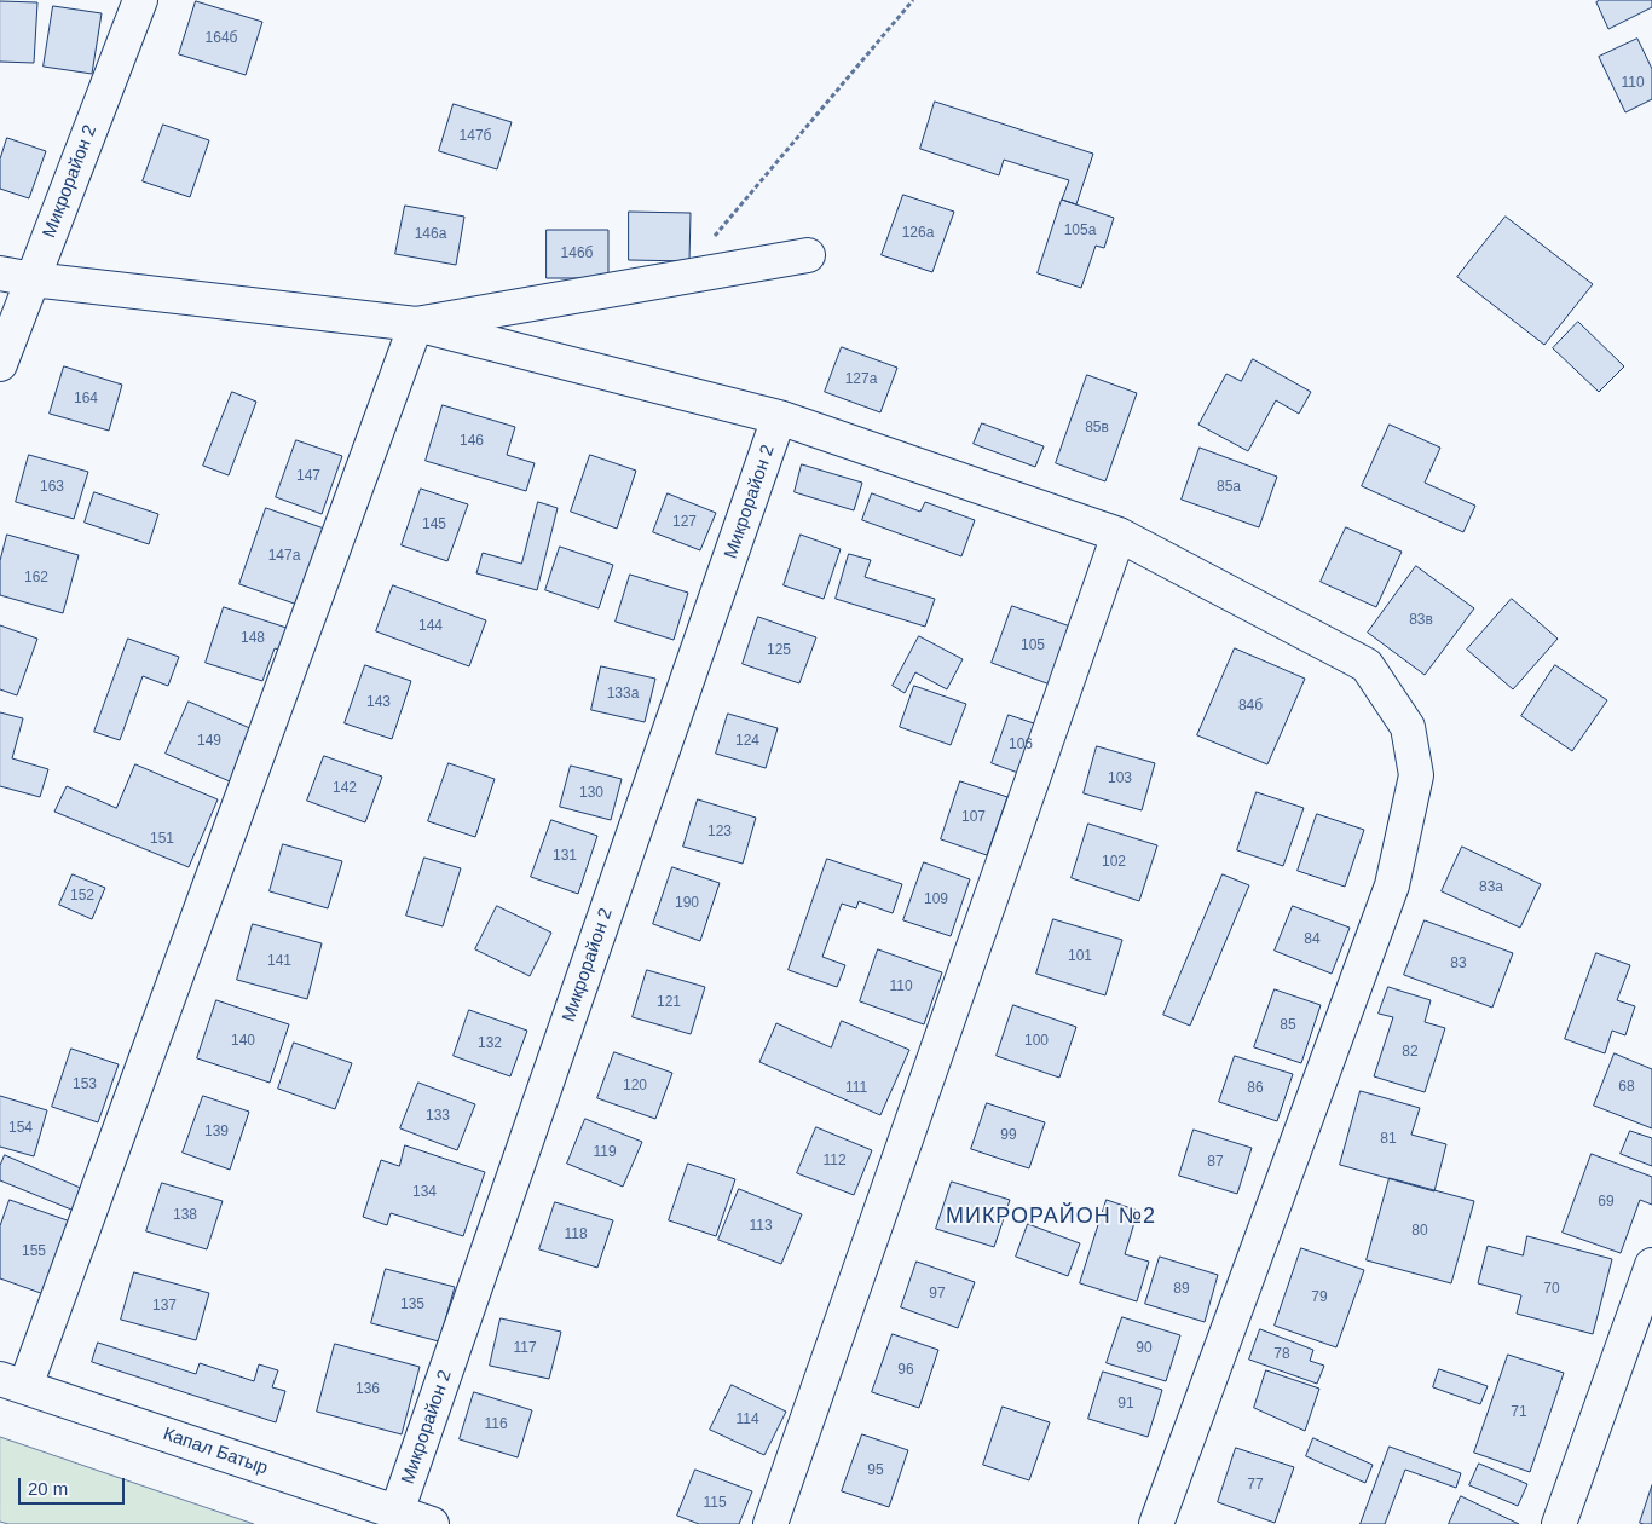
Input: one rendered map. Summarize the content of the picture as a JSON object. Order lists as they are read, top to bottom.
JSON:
{
  "streets": {
    "street": ["Микрорайон 2", "Капал Батыр"]
  },
  "crossings": [
    ["Микрорайон 2", "Капал Батыр"]
  ],
  "districts": ["МИКРОРАЙОН №2"],
  "house_numbers": [
    "164б",
    "110",
    "147б",
    "105а",
    "126а",
    "146а",
    "146б",
    "127а",
    "164",
    "85в",
    "146",
    "147",
    "163",
    "85а",
    "127",
    "145",
    "147а",
    "162",
    "83в",
    "144",
    "148",
    "105",
    "125",
    "133а",
    "143",
    "84б",
    "149",
    "124",
    "106",
    "103",
    "142",
    "130",
    "107",
    "123",
    "151",
    "131",
    "102",
    "83а",
    "152",
    "109",
    "190",
    "84",
    "101",
    "141",
    "83",
    "110",
    "121",
    "85",
    "140",
    "100",
    "132",
    "82",
    "153",
    "120",
    "68",
    "111",
    "86",
    "133",
    "154",
    "139",
    "99",
    "81",
    "119",
    "112",
    "87",
    "134",
    "69",
    "138",
    "113",
    "80",
    "118",
    "155",
    "89",
    "70",
    "97",
    "79",
    "135",
    "137",
    "117",
    "90",
    "78",
    "96",
    "136",
    "91",
    "71",
    "114",
    "116",
    "95",
    "77",
    "115"
  ],
  "scale_bar": "20 m"
}
